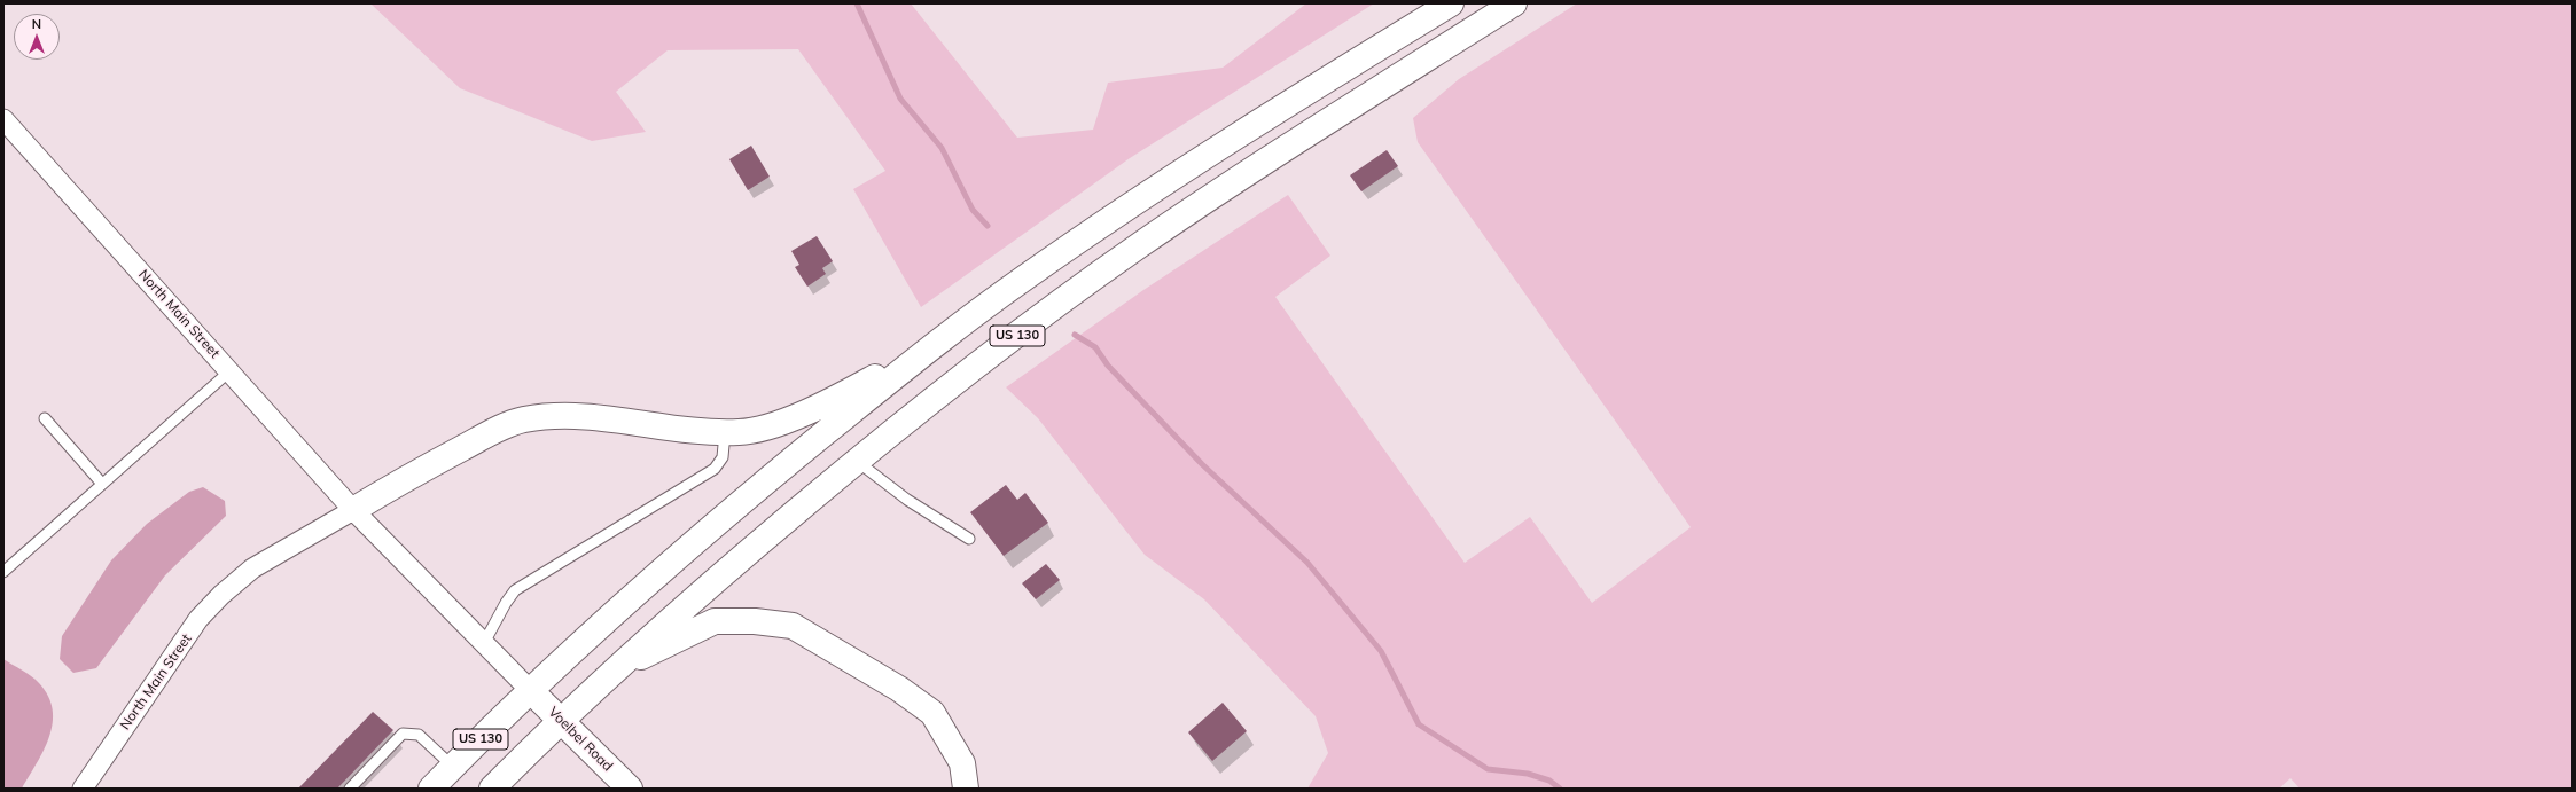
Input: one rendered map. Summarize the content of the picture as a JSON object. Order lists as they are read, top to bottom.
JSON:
{
  "streets": {
    "main road": ["US 130", "Voelbel Road"],
    "street": ["North Main Street"]
  },
  "crossings": [
    ["North Main Street", "US 130"],
    ["North Main Street", "Voelbel Road"],
    ["US 130", "Voelbel Road"]
  ],
  "north": "top"
}
